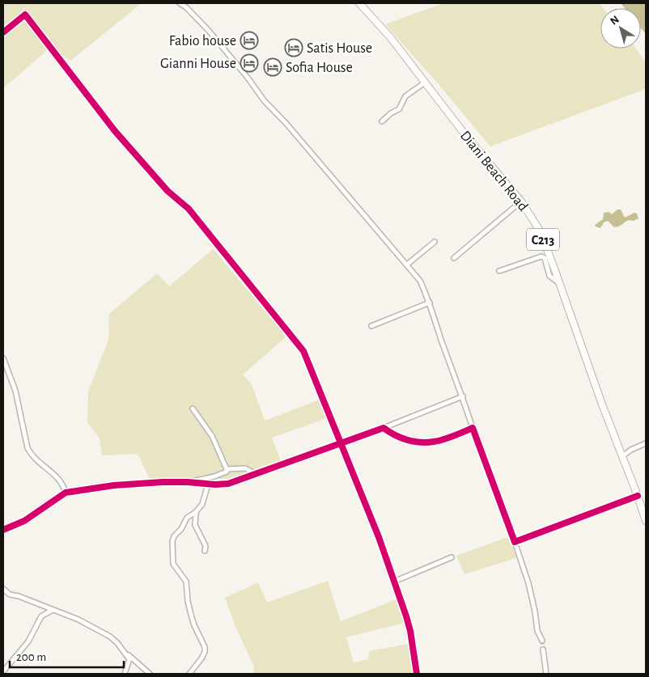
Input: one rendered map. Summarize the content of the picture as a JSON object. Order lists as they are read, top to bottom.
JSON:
{
  "streets": {
    "main road": ["Diani Beach Road", "C213"]
  },
  "places": {
    "hotel": [
      "Fabio house",
      "Satis House",
      "Gianni House",
      "Sofia House"
    ]
  },
  "scale_bar": "200 m",
  "north": "top left"
}
